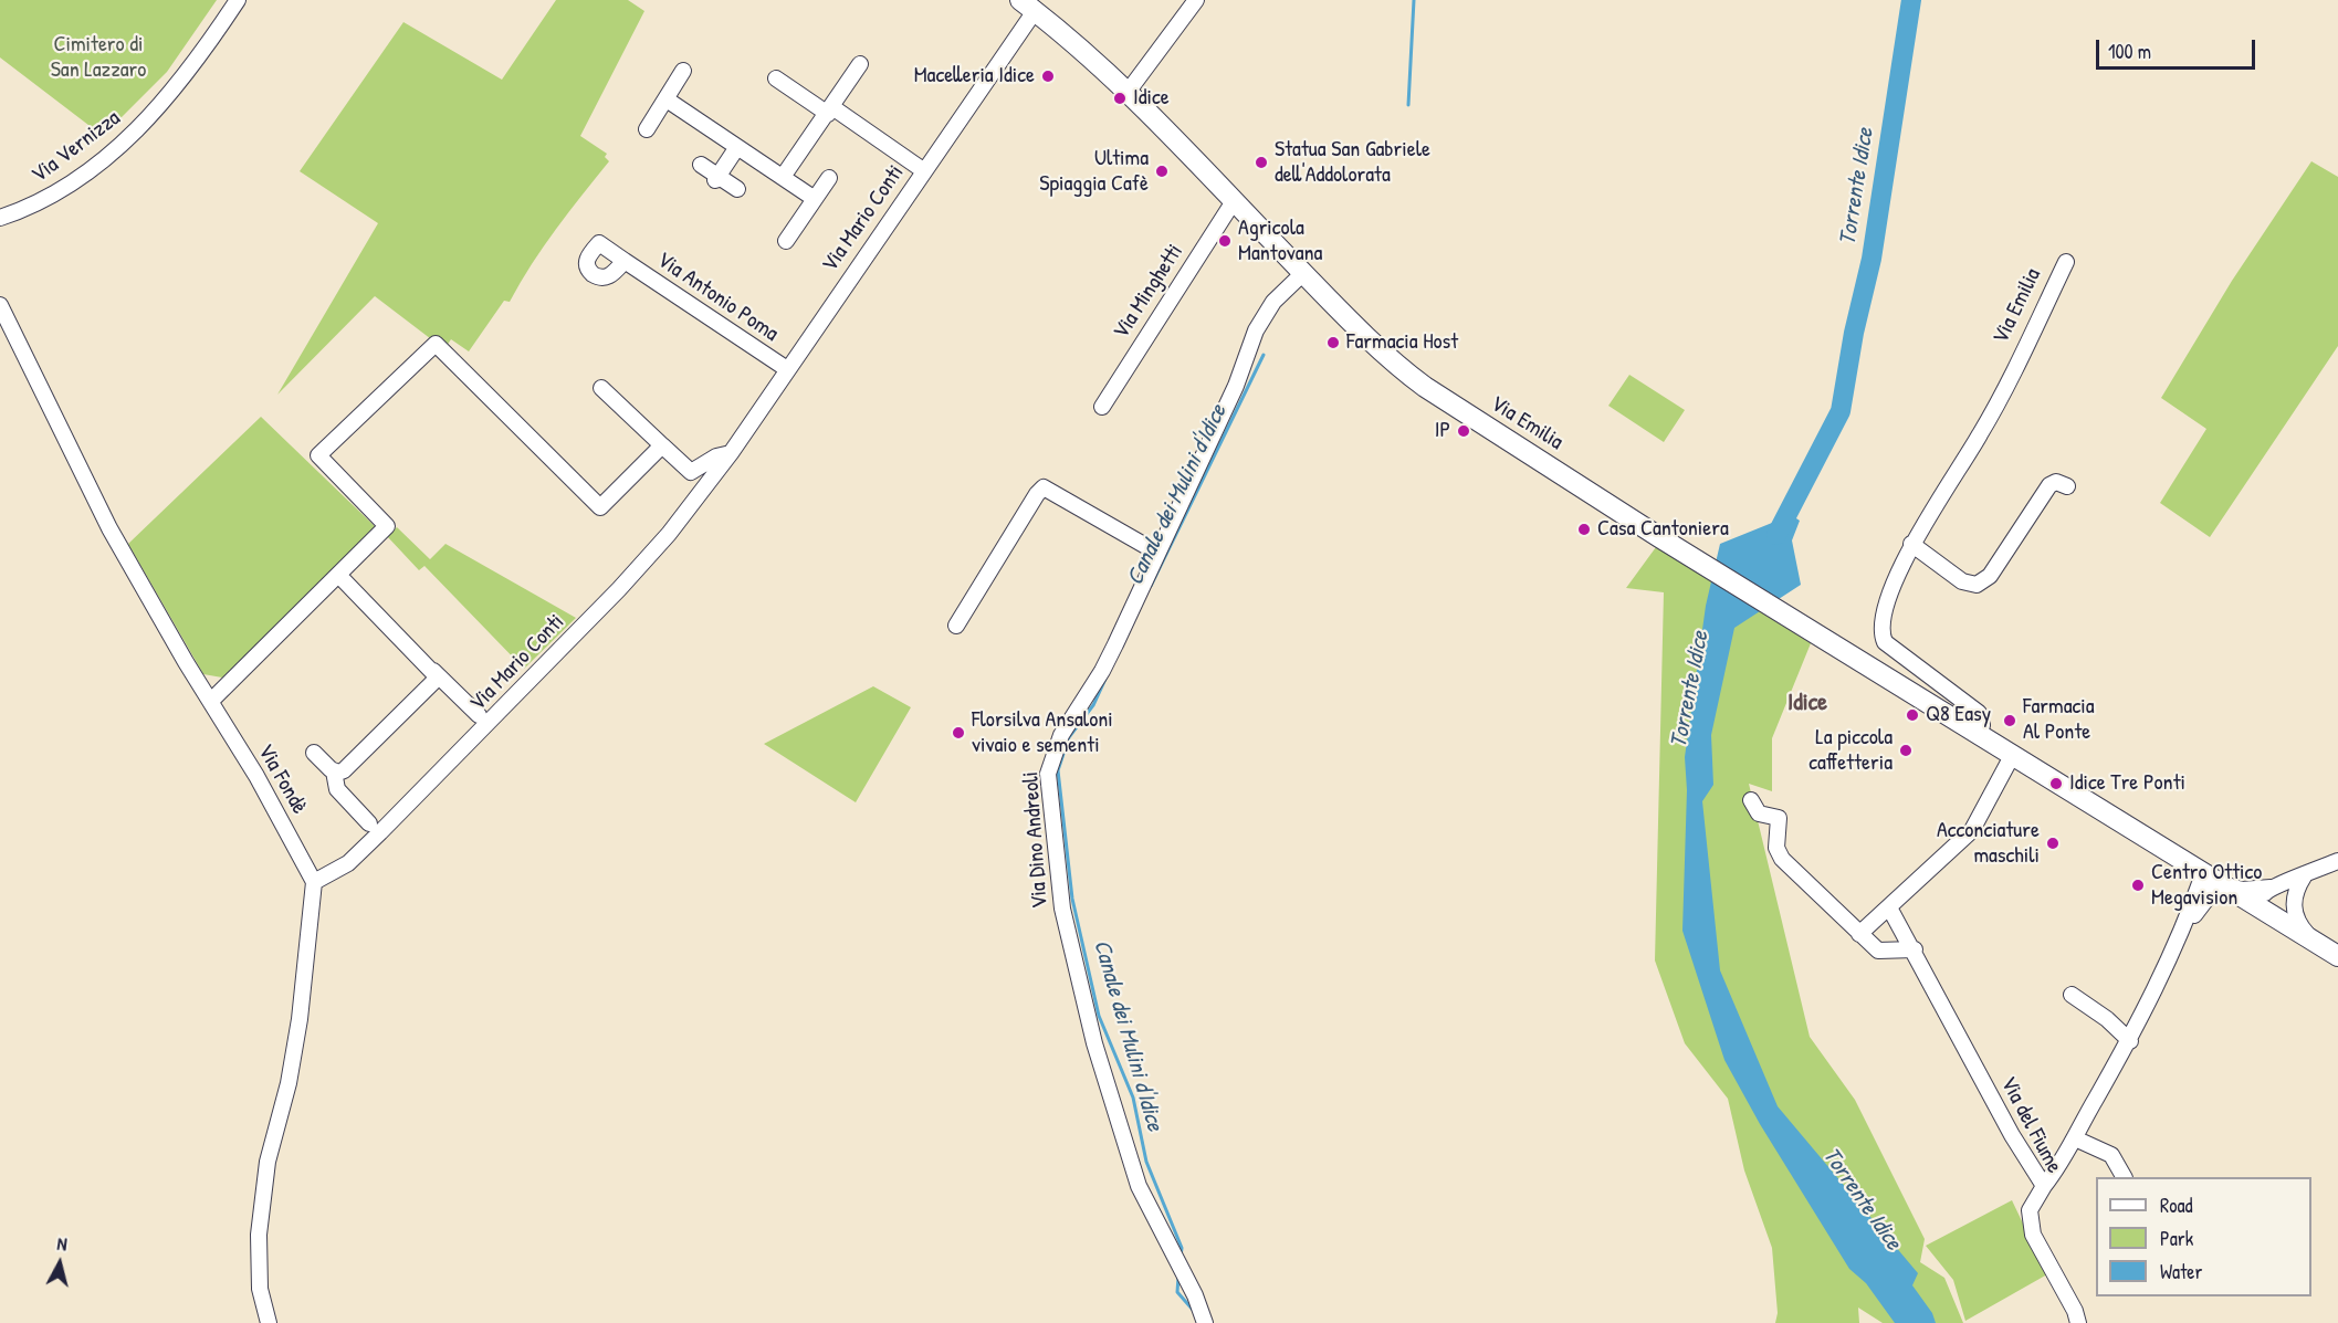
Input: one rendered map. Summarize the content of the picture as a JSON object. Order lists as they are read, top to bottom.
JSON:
{
  "streets": {
    "main road": ["Via Emilia"],
    "street": [
      "Via Vernizza",
      "Via Mario Conti",
      "Via Minghetti",
      "Via Antonio Poma",
      "Via Fondè",
      "Via Dino Andreoli",
      "Via del Fiume"
    ]
  },
  "crossings": [
    ["Via Mario Conti", "Via Antonio Poma"],
    ["Via Mario Conti", "Via Emilia"],
    ["Via Mario Conti", "Via Fondè"],
    ["Via Minghetti", "Via Emilia"],
    ["Via Emilia", "Via Dino Andreoli"]
  ],
  "districts": ["Idice"],
  "water": ["Torrente Idice", "Canale dei Mulini d'Idice"],
  "parks": ["Cimitero di San Lazzaro"],
  "places": [
    "Macelleria Idice",
    "Idice",
    "Statua San Gabriele dell'Addolorata",
    "Ultima Spiaggia Cafè",
    "Agricola Mantovana",
    "Farmacia Host",
    "IP",
    "Casa Cantoniera",
    "Q8 Easy",
    "Farmacia Al Ponte",
    "Florsilva Ansaloni vivaio e sementi",
    "La piccola caffetteria",
    "Idice Tre Ponti",
    "Acconciature maschili",
    "Centro Ottico Megavision"
  ],
  "legend": ["Road", "Park", "Water"],
  "scale_bar": "100 m",
  "north": "top"
}
